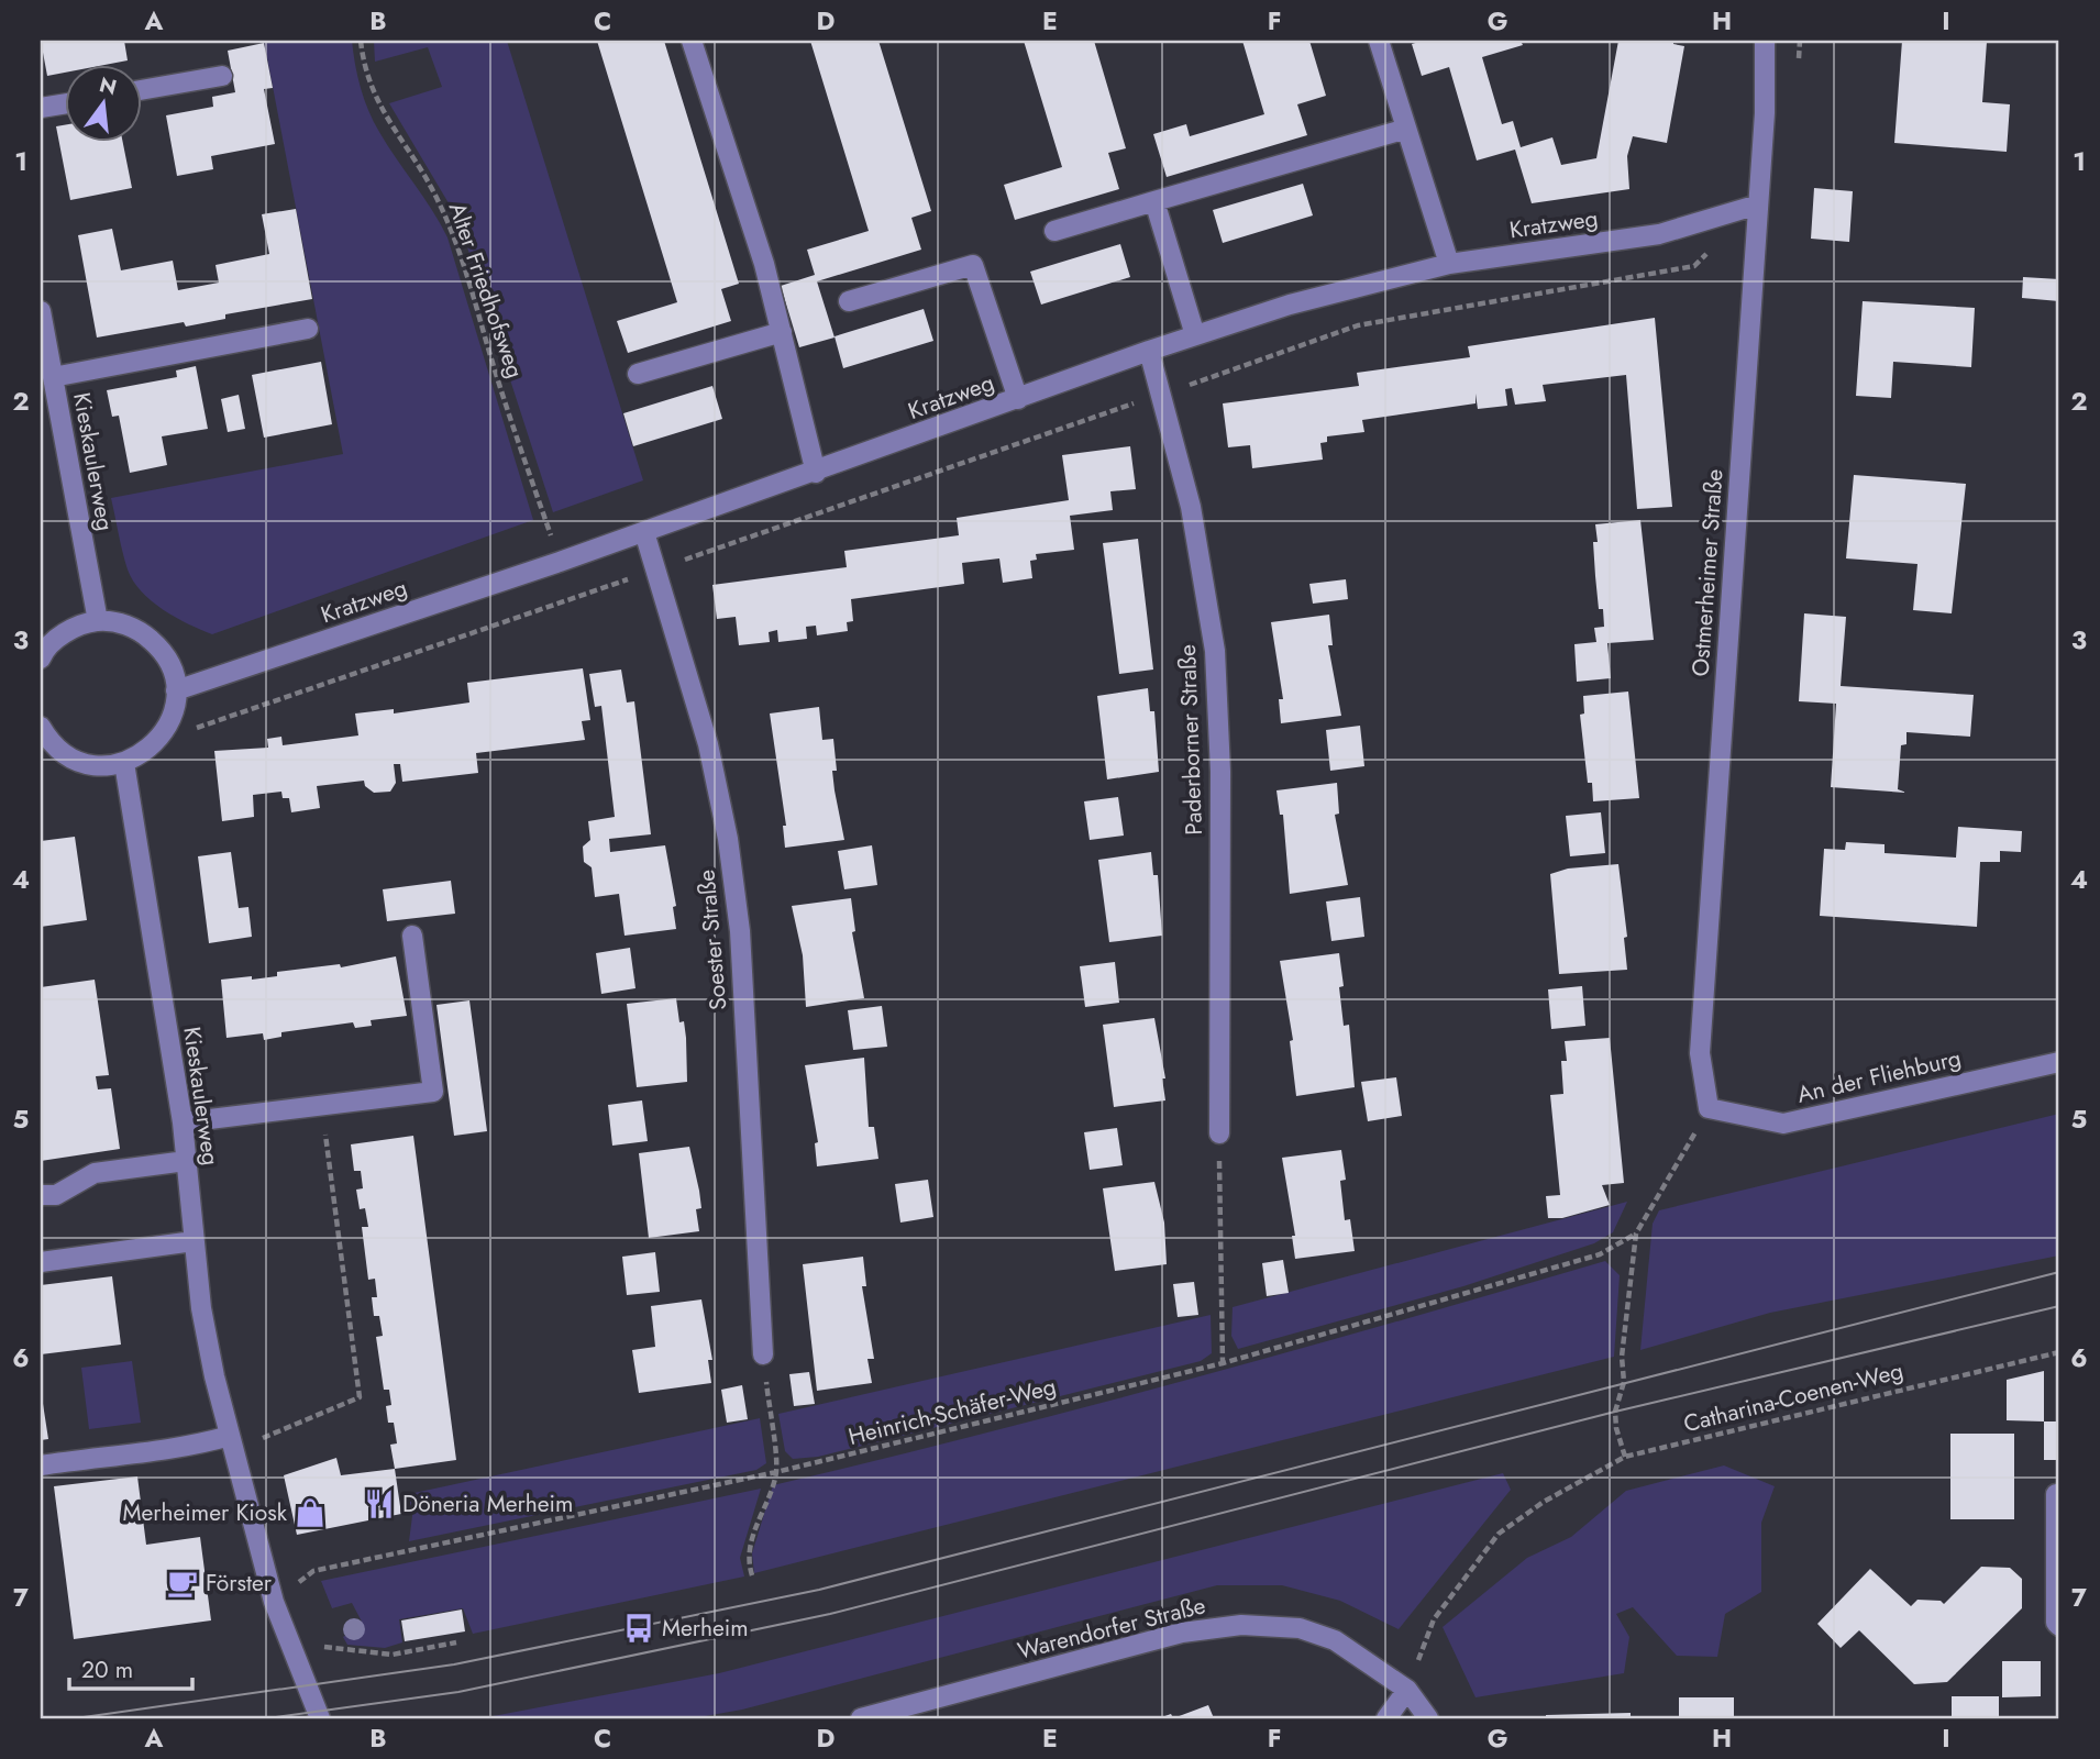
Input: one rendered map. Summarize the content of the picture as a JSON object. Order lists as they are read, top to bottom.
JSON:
{
  "streets": {
    "street": [
      "Kratzweg",
      "Kieskaulerweg",
      "Ostmerheimer Straße",
      "Paderborner Straße",
      "Soester Straße",
      "An der Fliehburg",
      "Warendorfer Straße"
    ],
    "path": ["Alter Friedhofsweg", "Catharina-Coenen-Weg", "Heinrich-Schäfer-Weg"]
  },
  "crossings": [
    ["Kratzweg", "Alter Friedhofsweg"],
    ["Kratzweg", "Ostmerheimer Straße"],
    ["Kratzweg", "Paderborner Straße"],
    ["Kratzweg", "Soester Straße"],
    ["Kieskaulerweg", "Heinrich-Schäfer-Weg"],
    ["Ostmerheimer Straße", "An der Fliehburg"],
    ["Catharina-Coenen-Weg", "Warendorfer Straße"]
  ],
  "places": {
    "restaurant": ["Döneria Merheim"],
    "shop": ["Merheimer Kiosk"],
    "cafe": ["Förster"],
    "bus stop": ["Merheim"]
  },
  "scale_bar": "20 m",
  "north": "top",
  "grid": {
    "columns": [
      "A",
      "B",
      "C",
      "D",
      "E",
      "F",
      "G",
      "H",
      "I"
    ],
    "rows": [
      "1",
      "2",
      "3",
      "4",
      "5",
      "6",
      "7"
    ]
  }
}
